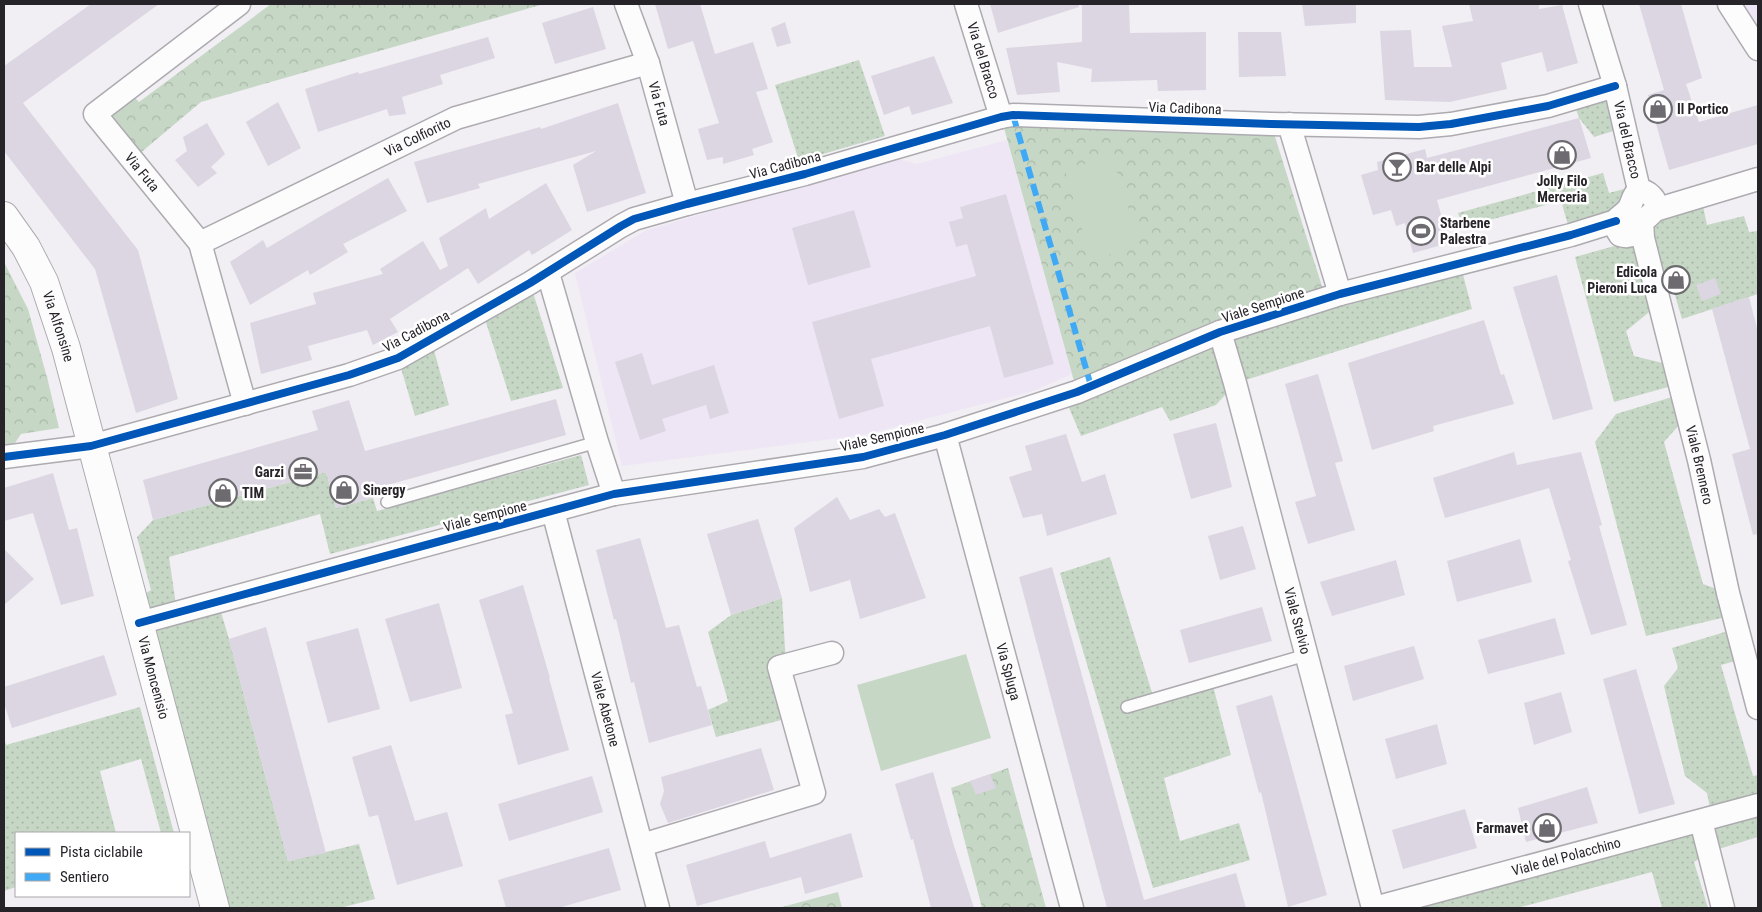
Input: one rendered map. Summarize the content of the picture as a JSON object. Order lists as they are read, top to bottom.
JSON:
{
  "streets": {
    "main road": ["Via Alfonsine", "Via Moncenisio"],
    "street": [
      "Via del Bracco",
      "Via Futa",
      "Via Cadibona",
      "Via Colfiorito",
      "Viale Sempione",
      "Viale Brennero",
      "Viale Stelvio",
      "Via Spluga",
      "Viale Abetone",
      "Viale del Polacchino"
    ]
  },
  "crossings": [
    ["Via del Bracco", "Via Cadibona"],
    ["Via Futa", "Via Cadibona"],
    ["Via Futa", "Via Colfiorito"],
    ["Via Cadibona", "Via Alfonsine"],
    ["Via Cadibona", "Via Moncenisio"],
    ["Viale Sempione", "Viale Stelvio"],
    ["Viale Sempione", "Via Spluga"],
    ["Viale Sempione", "Via Moncenisio"],
    ["Viale Sempione", "Viale Abetone"],
    ["Via Alfonsine", "Via Moncenisio"],
    ["Viale Stelvio", "Viale del Polacchino"]
  ],
  "places": {
    "shop": [
      "Il Portico",
      "Jolly Filo Merceria",
      "Edicola Pieroni Luca",
      "Sinergy",
      "TIM",
      "Farmavet"
    ],
    "bar": ["Bar delle Alpi"],
    "sports": ["Starbene Palestra"],
    "office": ["Garzi"]
  },
  "legend": ["Pista ciclabile", "Sentiero"]
}
